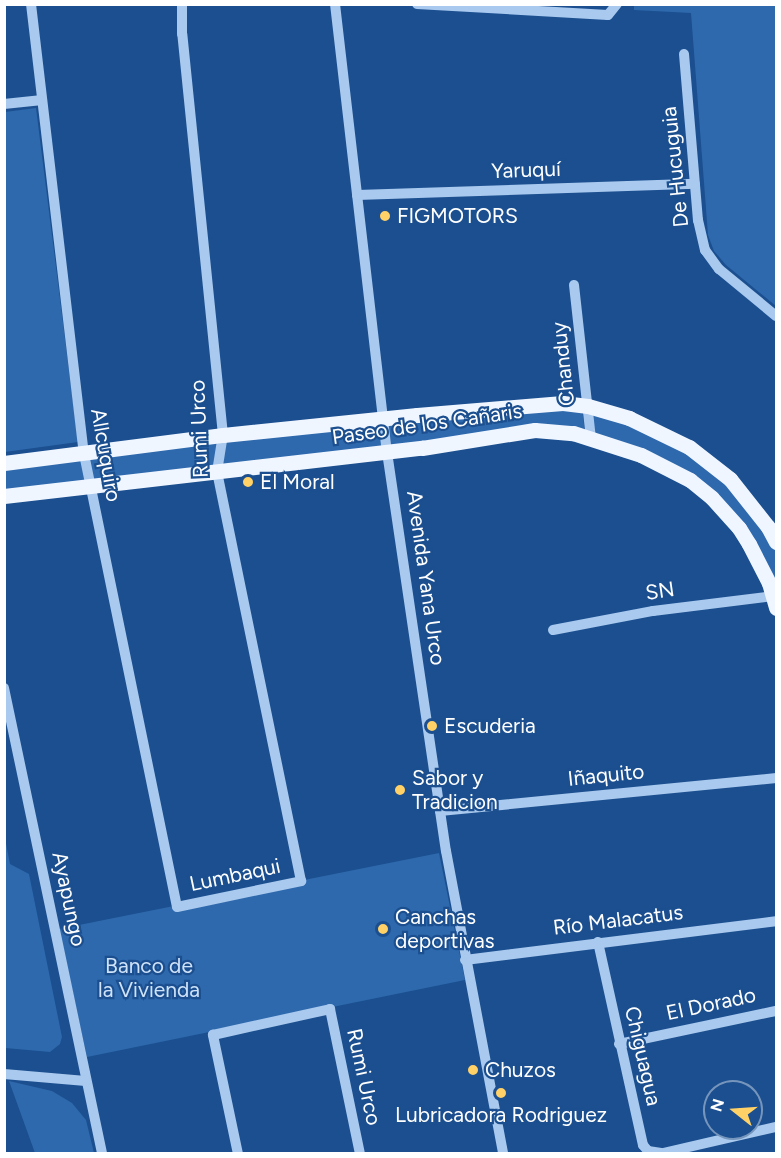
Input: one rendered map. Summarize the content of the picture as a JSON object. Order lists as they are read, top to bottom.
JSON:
{
  "streets": {
    "main road": ["Paseo de los Cañaris"],
    "street": [
      "De Hucuguia",
      "Yaruquí",
      "Chanduy",
      "Rumi Urco",
      "Allcuquiro",
      "Avenida Yana Urco",
      "SN",
      "Iñaquito",
      "Lumbaqui",
      "Ayapungo",
      "Río Malacatus",
      "El Dorado",
      "Chiguagua"
    ]
  },
  "crossings": [
    ["De Hucuguia", "Yaruquí"],
    ["Yaruquí", "Avenida Yana Urco"],
    ["Chanduy", "Paseo de los Cañaris"],
    ["Paseo de los Cañaris", "Rumi Urco"],
    ["Paseo de los Cañaris", "Allcuquiro"],
    ["Paseo de los Cañaris", "Avenida Yana Urco"],
    ["Paseo de los Cañaris", "SN"],
    ["Rumi Urco", "Lumbaqui"],
    ["Allcuquiro", "Lumbaqui"],
    ["Avenida Yana Urco", "Iñaquito"],
    ["Avenida Yana Urco", "Río Malacatus"],
    ["Río Malacatus", "Chiguagua"],
    ["El Dorado", "Chiguagua"]
  ],
  "parks": ["Banco de la Vivienda"],
  "places": [
    "FIGMOTORS",
    "El Moral",
    "Escuderia",
    "Sabor y Tradicion",
    "Canchas deportivas",
    "Chuzos",
    "Lubricadora Rodriguez"
  ],
  "north": "left"
}
